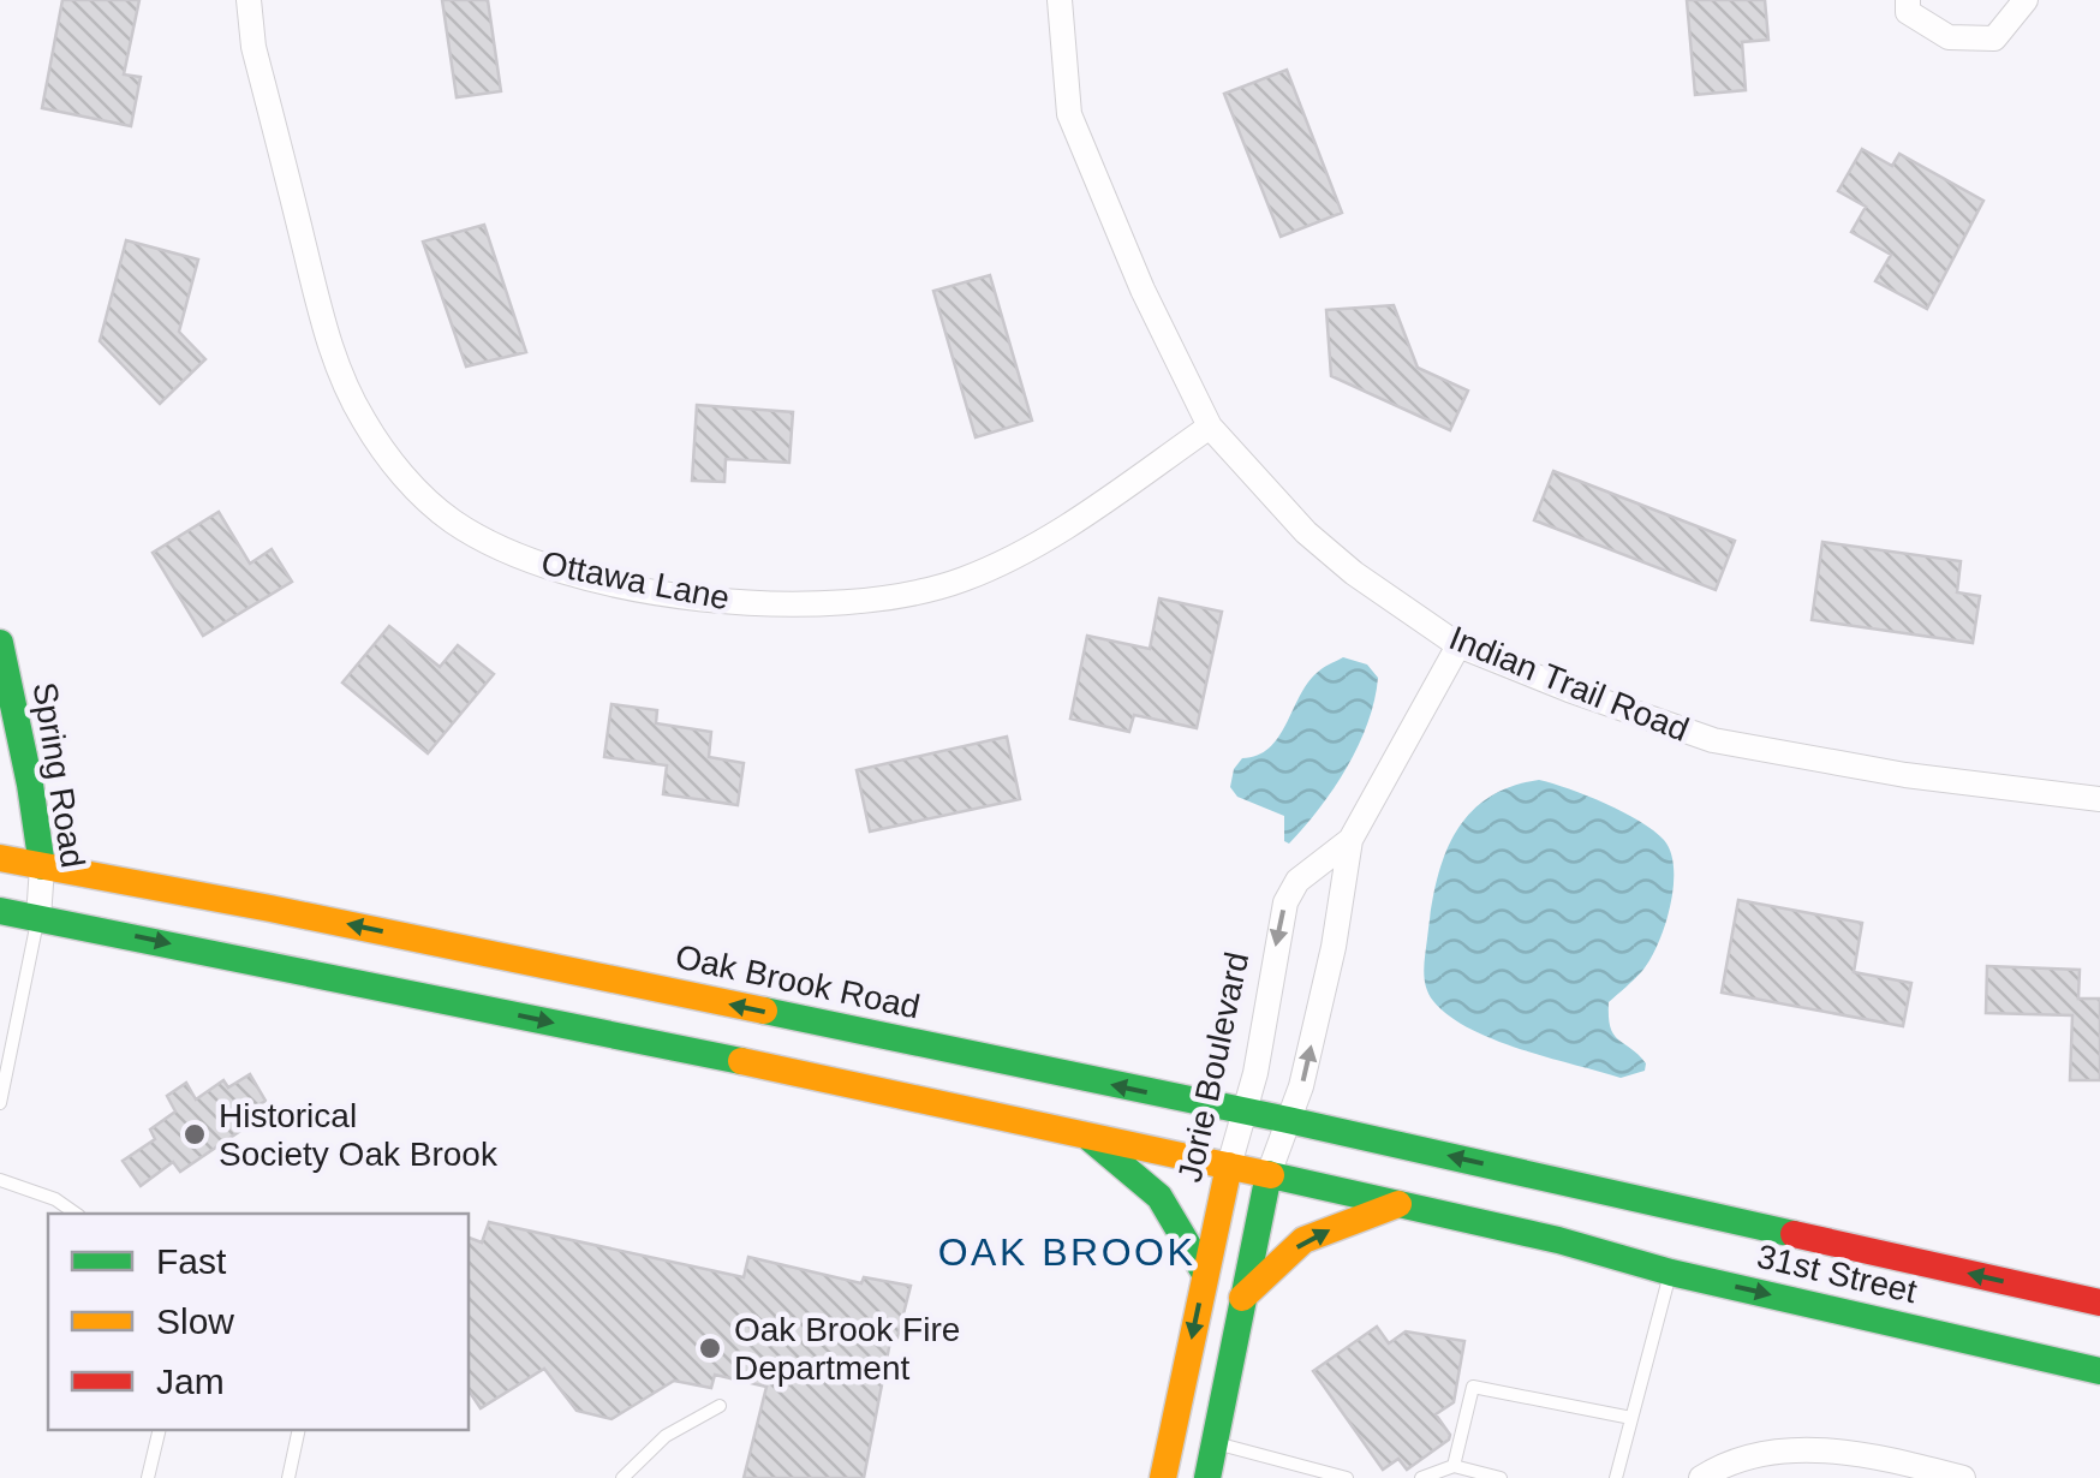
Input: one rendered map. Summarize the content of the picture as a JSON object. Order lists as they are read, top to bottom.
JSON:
{
  "streets": {
    "main road": [
      "Spring Road",
      "Oak Brook Road",
      "Jorie Boulevard",
      "31st Street"
    ],
    "street": ["Ottawa Lane", "Indian Trail Road"]
  },
  "crossings": [
    ["Ottawa Lane", "Indian Trail Road"],
    ["Indian Trail Road", "Jorie Boulevard"],
    ["Spring Road", "Oak Brook Road"],
    ["Oak Brook Road", "Jorie Boulevard"],
    ["Oak Brook Road", "31st Street"]
  ],
  "districts": ["OAK BROOK"],
  "places": ["Historical Society Oak Brook", "Oak Brook Fire Department"],
  "legend": ["Fast", "Slow", "Jam"]
}
